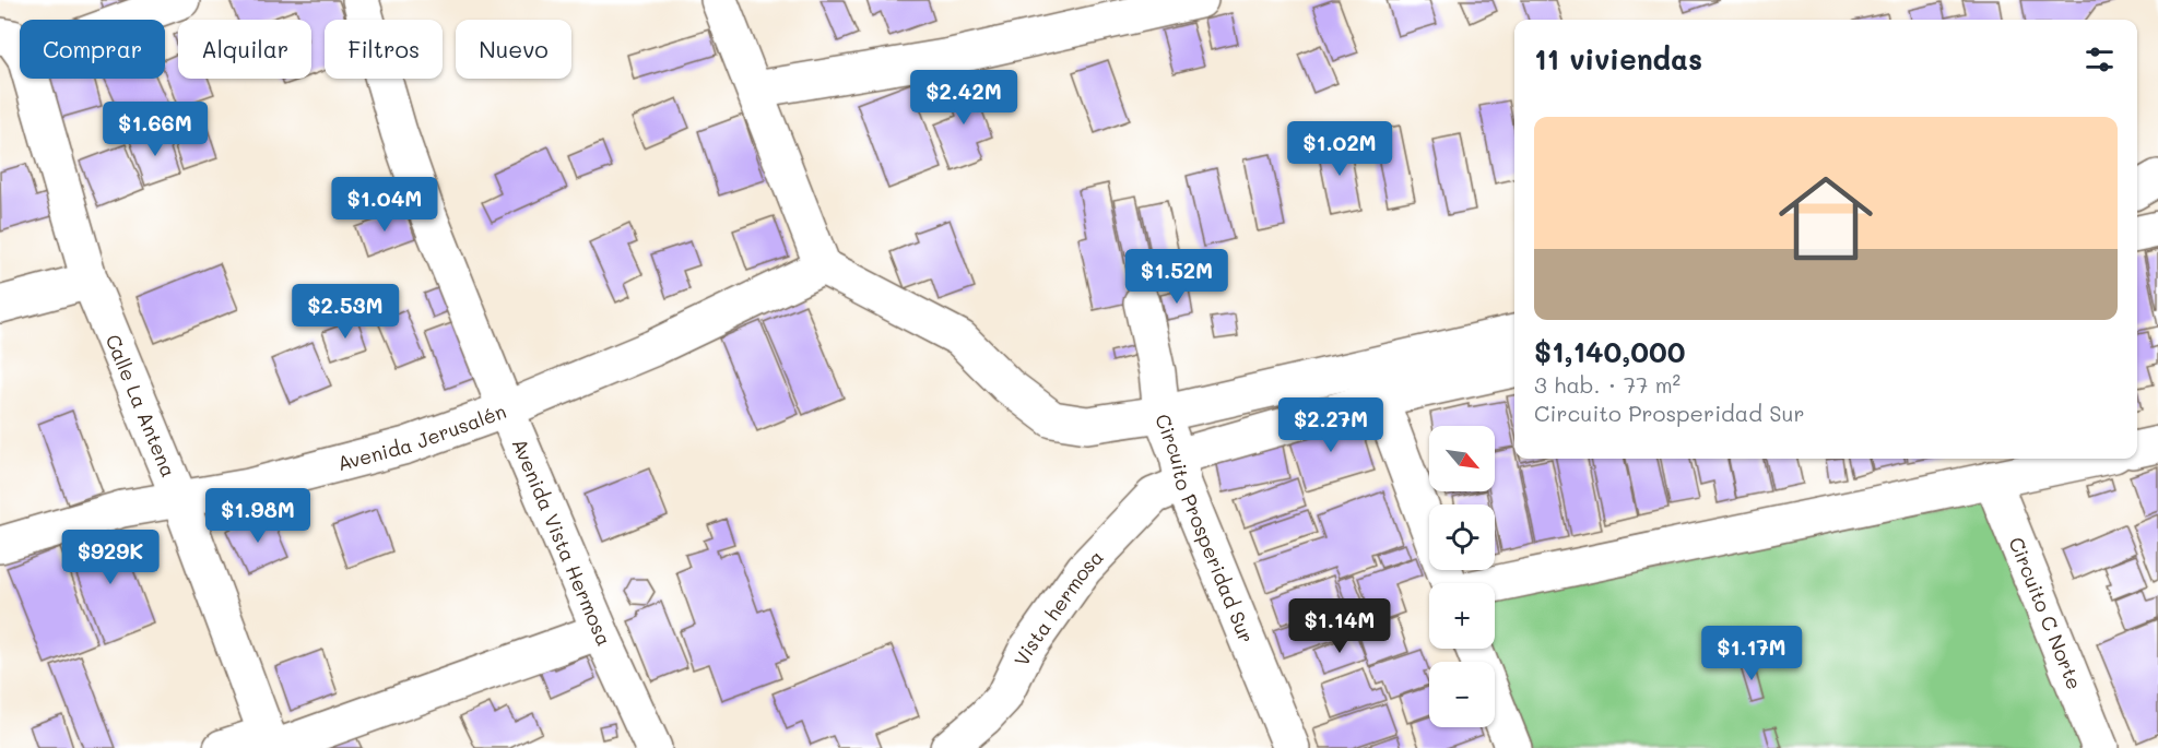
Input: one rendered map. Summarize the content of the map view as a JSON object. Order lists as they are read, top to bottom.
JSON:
{
  "streets": {
    "street": [
      "Calle La Antena",
      "Avenida Jerusalén",
      "Circuito Prosperidad Sur",
      "Avenida Vista Hermosa",
      "Vista hermosa",
      "Circuito C Norte"
    ]
  },
  "crossings": [
    ["Calle La Antena", "Avenida Jerusalén"],
    ["Avenida Jerusalén", "Avenida Vista Hermosa"],
    ["Circuito Prosperidad Sur", "Vista hermosa"]
  ],
  "north": "bottom right",
  "page": {
    "chip": [
      "Comprar",
      "Alquilar",
      "Filtros",
      "Nuevo"
    ],
    "heading": "11 viviendas",
    "price": [
      "$2.42M",
      "$1.66M",
      "$1.02M",
      "$1.04M",
      "$1.52M",
      "$2.53M",
      "$2.27M",
      "$1.98M",
      "$929K",
      "$1.14M",
      "$1.17M"
    ],
    "list": [
      {
        "name": "$1,140,000",
        "note": "3 hab. · 77 m² · Circuito Prosperidad Sur"
      }
    ],
    "map_buttons": ["+", "−"]
  }
}
